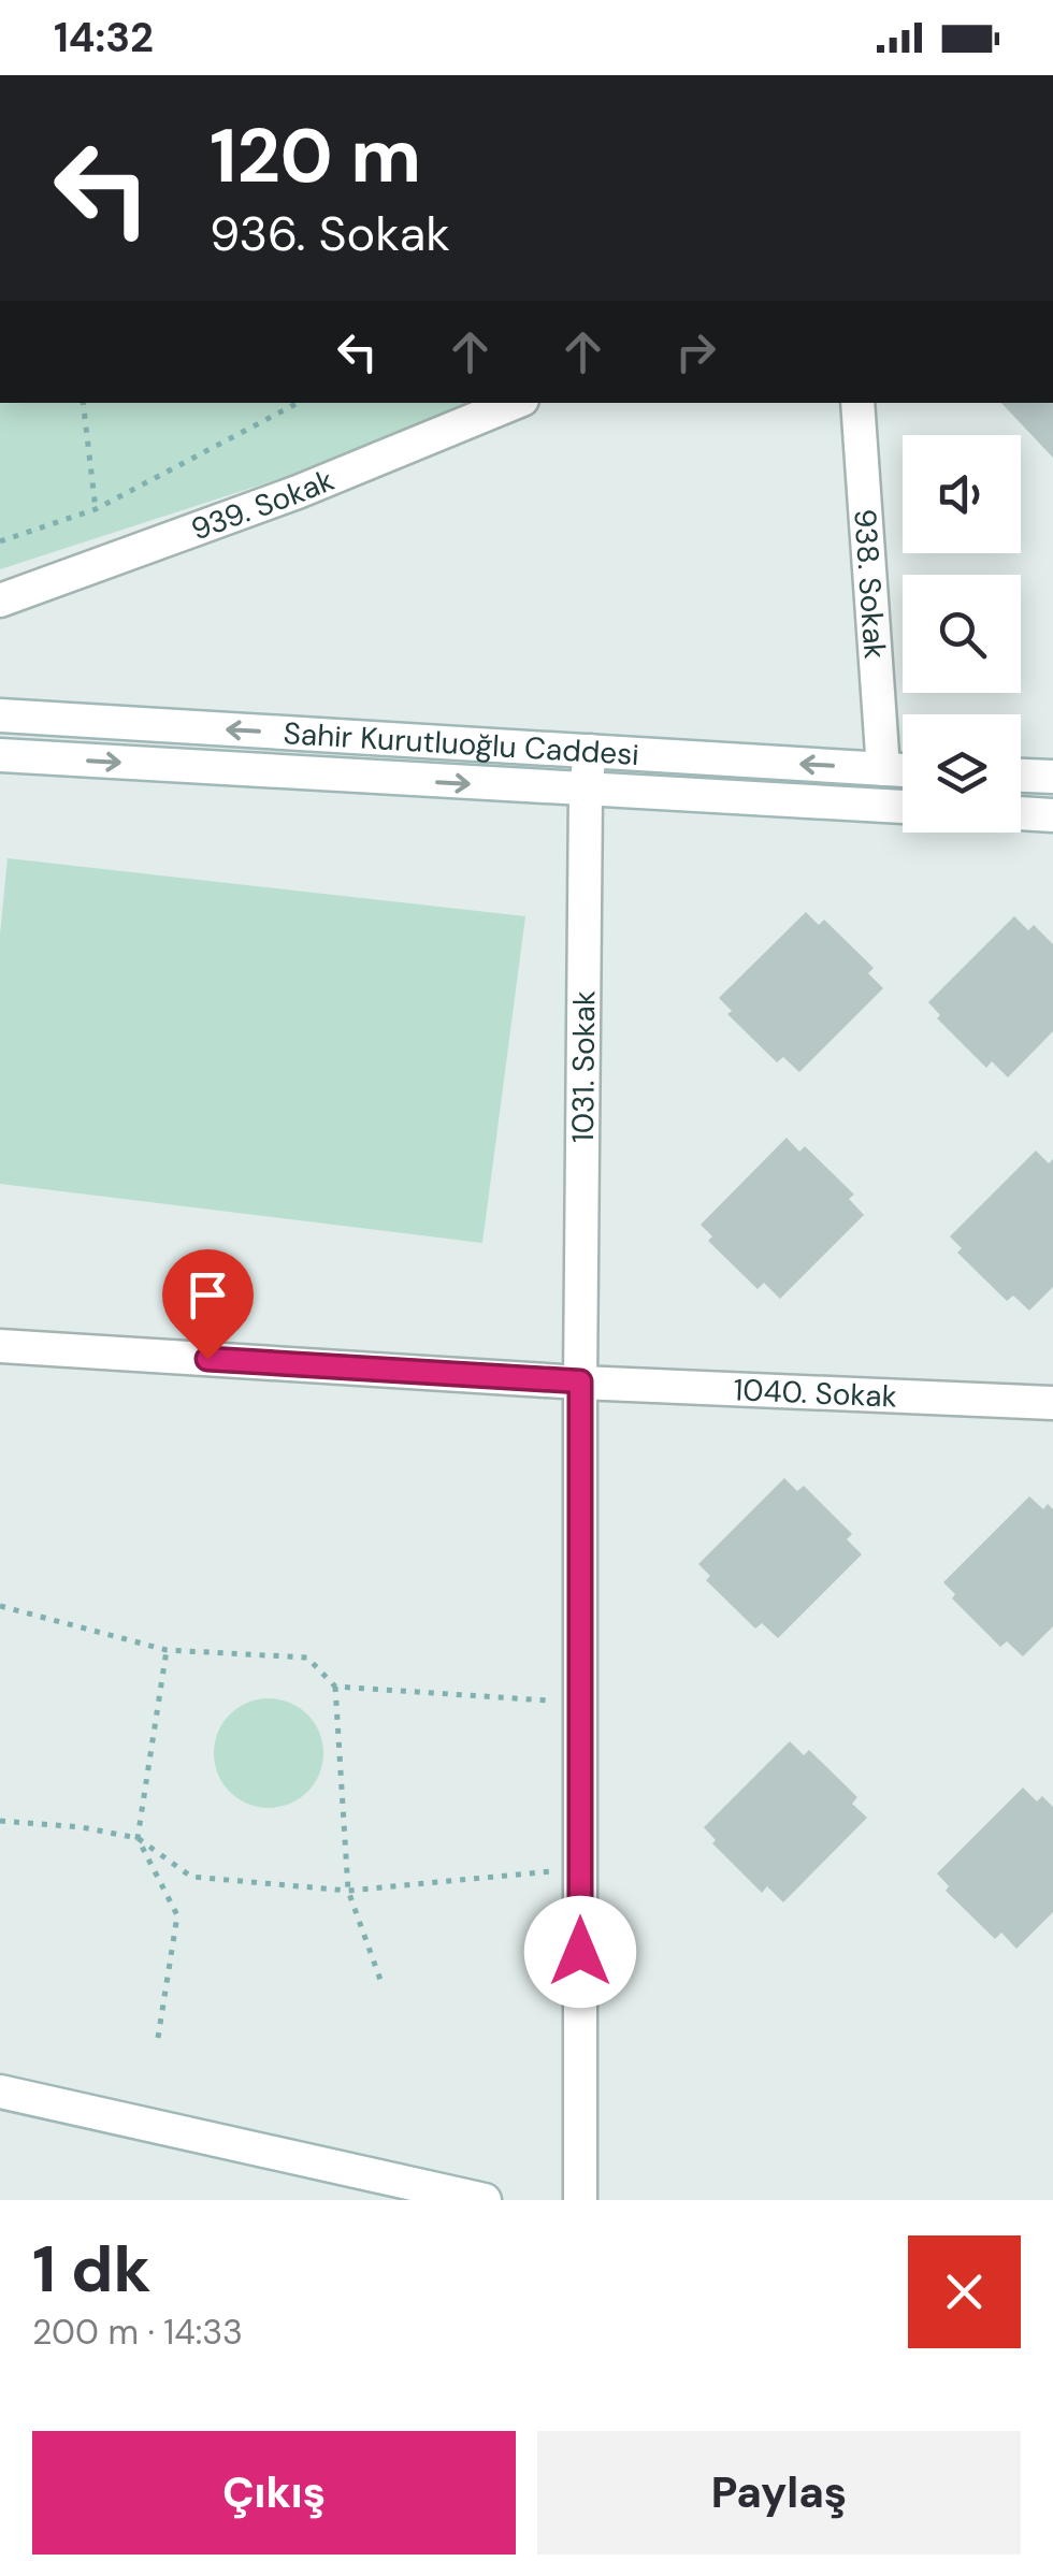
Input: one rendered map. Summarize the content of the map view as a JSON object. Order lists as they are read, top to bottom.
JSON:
{
  "streets": {
    "street": [
      "939. Sokak",
      "938. Sokak",
      "Sahir Kurutluoğlu Caddesi",
      "1031. Sokak",
      "1040. Sokak"
    ]
  },
  "crossings": [
    ["938. Sokak", "Sahir Kurutluoğlu Caddesi"],
    ["Sahir Kurutluoğlu Caddesi", "1031. Sokak"],
    ["1031. Sokak", "1040. Sokak"]
  ],
  "page": {
    "status": "14:32",
    "turn": ["120 m", "936. Sokak"],
    "heading": ["1 dk", "200 m · 14:33"],
    "buttons": ["Çıkış", "Paylaş"]
  }
}
